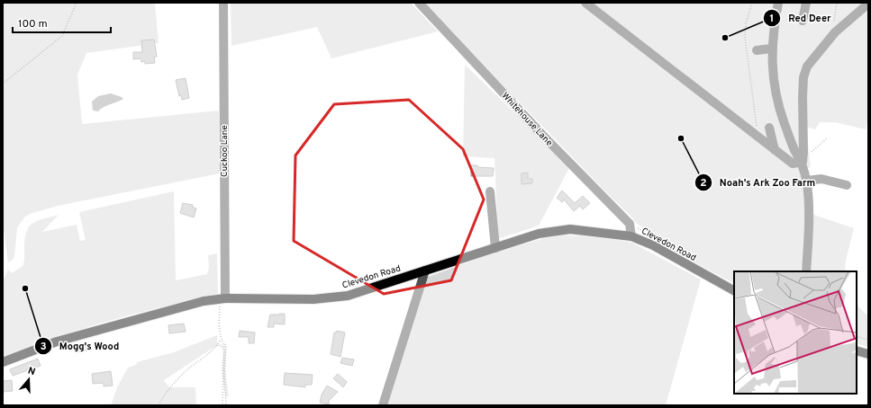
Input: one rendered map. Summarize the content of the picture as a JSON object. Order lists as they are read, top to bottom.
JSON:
{
  "streets": {
    "main road": ["Clevedon Road"],
    "street": ["Whitehouse Lane", "Cuckoo Lane"]
  },
  "crossings": [
    ["Whitehouse Lane", "Clevedon Road"],
    ["Cuckoo Lane", "Clevedon Road"]
  ],
  "places": ["Red Deer", "Noah's Ark Zoo Farm", "Mogg's Wood"],
  "scale_bar": "100 m",
  "north": "top"
}
